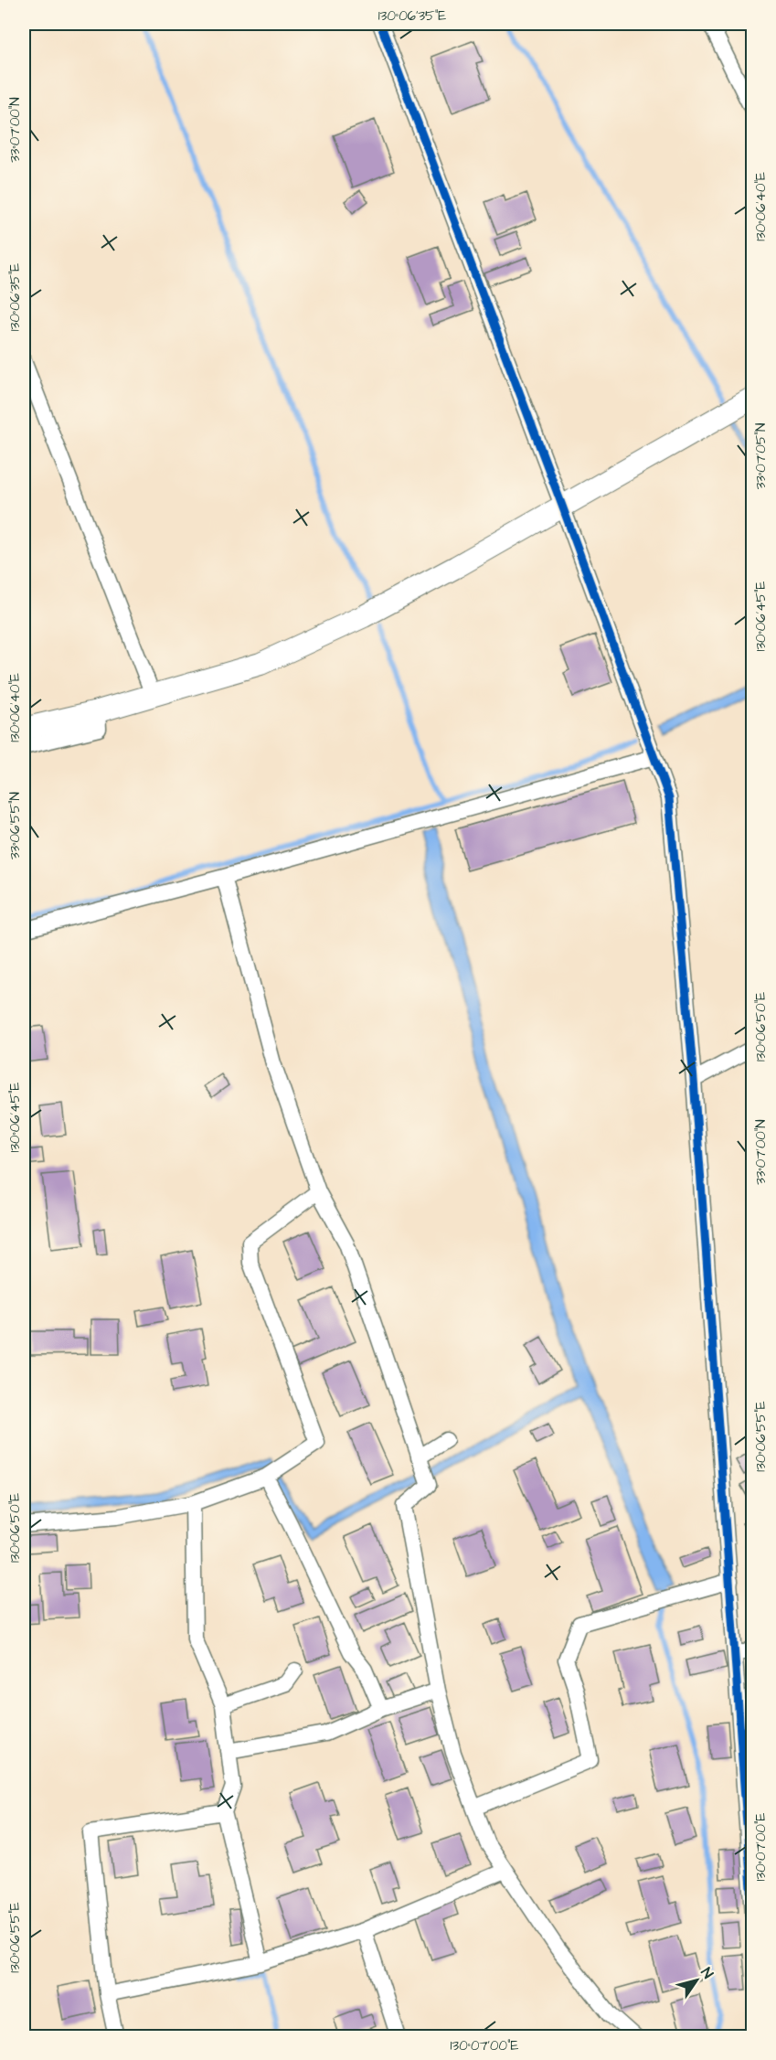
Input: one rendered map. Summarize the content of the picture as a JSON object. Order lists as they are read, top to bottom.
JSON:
{
  "north": "top right",
  "coordinates": [
    "130°06'35\"E",
    "33°07'00\"N",
    "130°06'40\"E",
    "33°07'05\"N",
    "130°06'45\"E",
    "33°06'55\"N",
    "130°06'50\"E",
    "130°06'55\"E",
    "130°07'00\"E"
  ]
}
